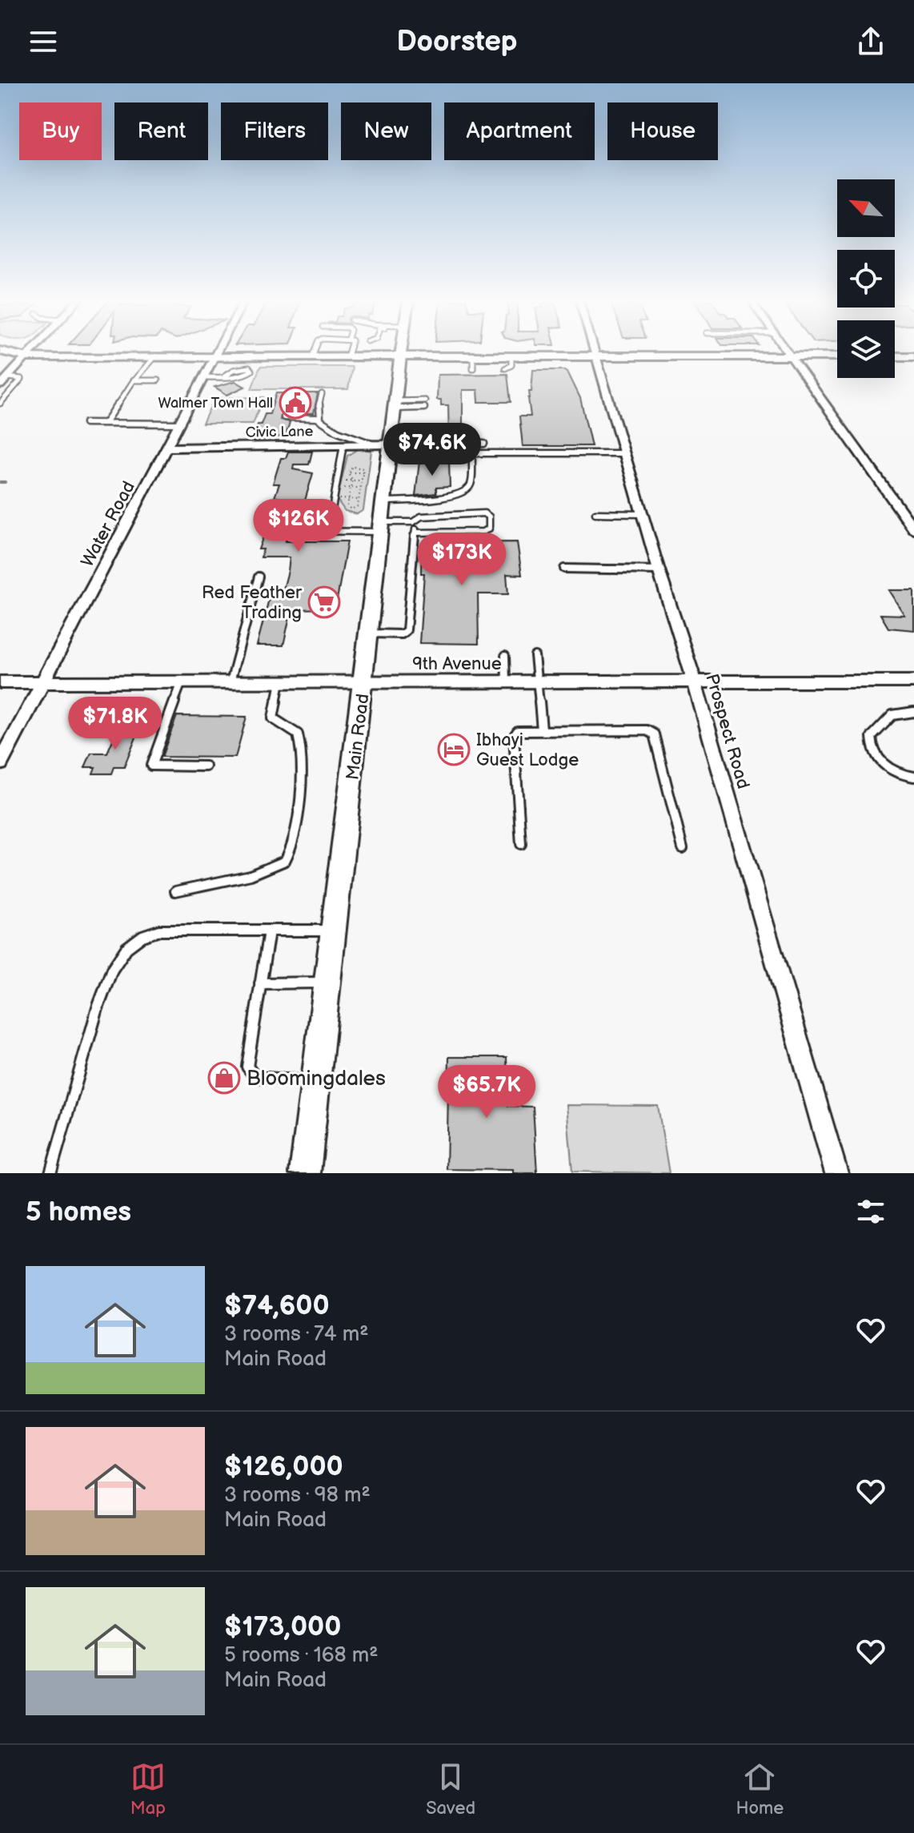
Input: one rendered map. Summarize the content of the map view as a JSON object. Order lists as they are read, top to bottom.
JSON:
{
  "streets": {
    "main road": ["Main Road"],
    "street": [
      "Civic Lane",
      "Water Road",
      "9th Avenue",
      "Prospect Road"
    ]
  },
  "crossings": [
    ["Civic Lane", "Water Road"],
    ["Civic Lane", "Main Road"],
    ["Water Road", "9th Avenue"],
    ["9th Avenue", "Prospect Road"],
    ["9th Avenue", "Main Road"]
  ],
  "places": {
    "public building": ["Walmer Town Hall"],
    "supermarket": ["Red Feather Trading"],
    "hotel": ["Ibhayi Guest Lodge"],
    "shop": ["Bloomingdales"]
  },
  "north": "top left",
  "page": {
    "header": "Doorstep",
    "chip": [
      "Buy",
      "Rent",
      "Filters",
      "New",
      "Apartment",
      "House"
    ],
    "price": [
      "$74.6K",
      "$126K",
      "$173K",
      "$71.8K",
      "$65.7K"
    ],
    "heading": "5 homes",
    "list": [
      {
        "name": "$74,600",
        "note": "3 rooms · 74 m² · Main Road"
      },
      {
        "name": "$126,000",
        "note": "3 rooms · 98 m² · Main Road"
      },
      {
        "name": "$173,000",
        "note": "5 rooms · 168 m² · Main Road"
      }
    ],
    "tabs": ["Map", "Saved", "Home"]
  }
}
